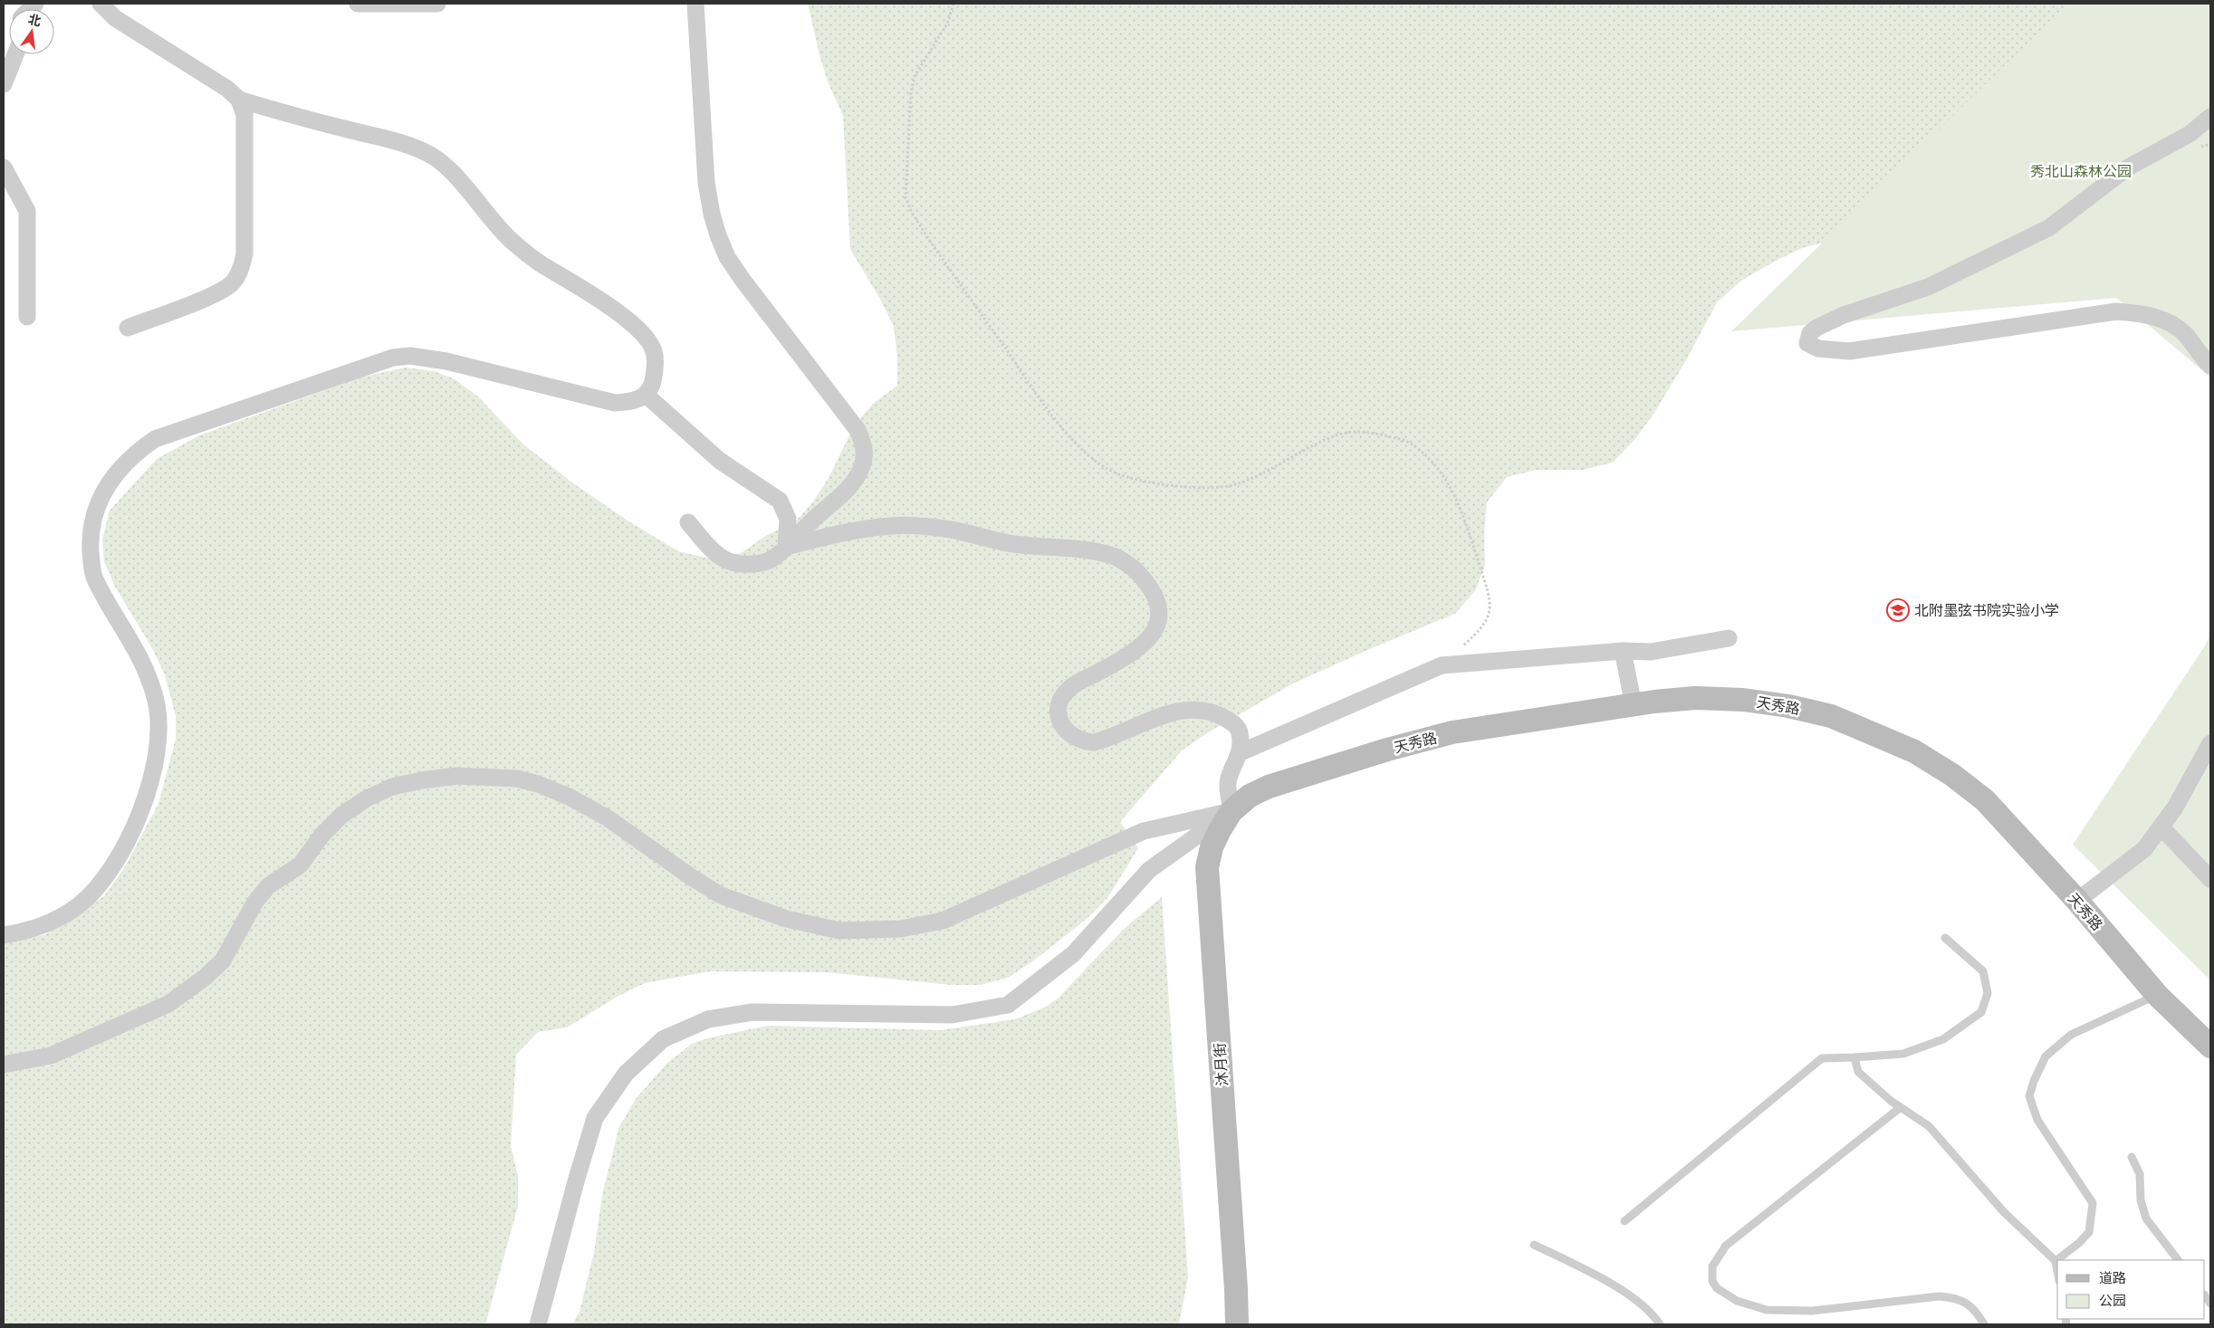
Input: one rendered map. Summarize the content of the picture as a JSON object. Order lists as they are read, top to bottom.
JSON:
{
  "streets": {
    "main road": ["天秀路", "沐月街"]
  },
  "crossings": [
    ["天秀路", "沐月街"]
  ],
  "parks": ["秀北山森林公园"],
  "places": {
    "school or university": ["北附墨弦书院实验小学"]
  },
  "legend": ["道路", "公园"],
  "north": "top"
}
